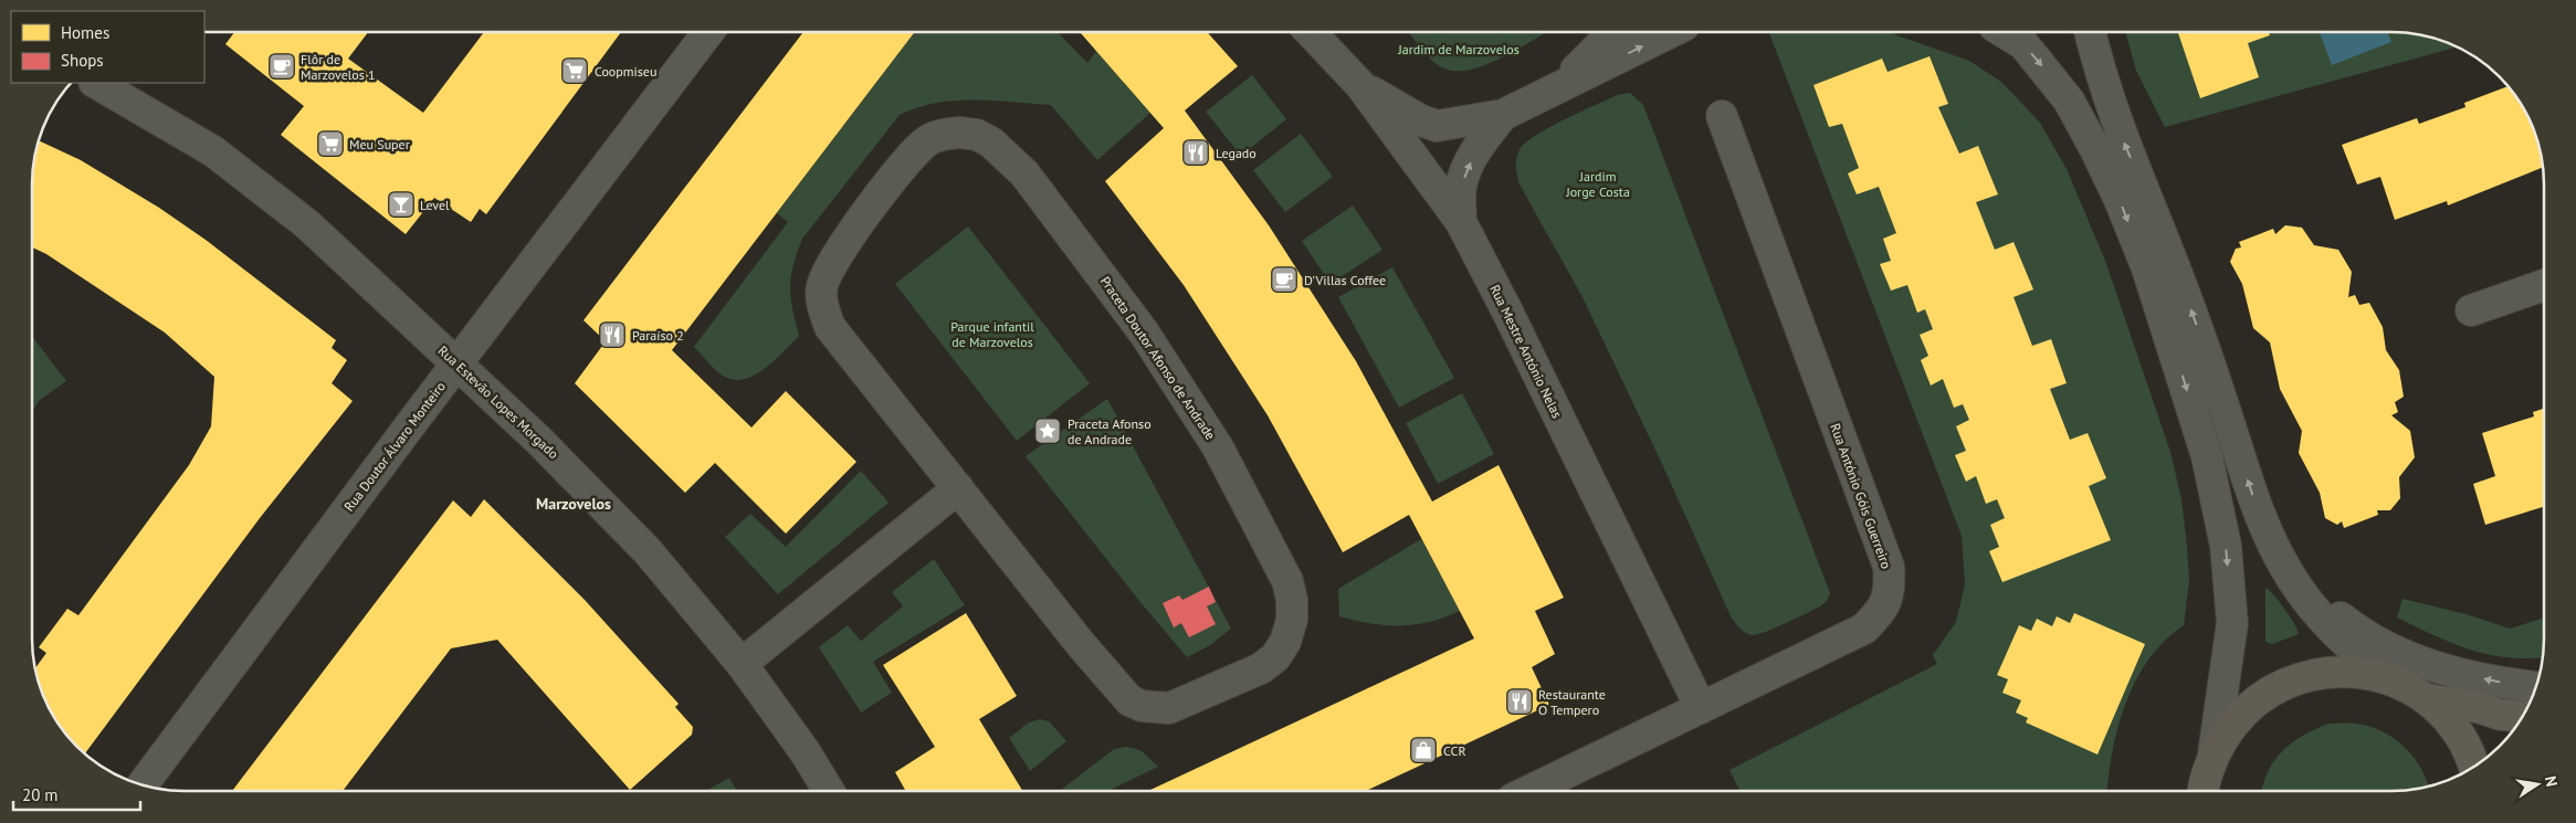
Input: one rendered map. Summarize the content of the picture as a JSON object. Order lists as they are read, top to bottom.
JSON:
{
  "streets": {
    "street": [
      "Rua Mestre António Nelas",
      "Praceta Doutor Afonso de Andrade",
      "Rua Estevão Lopes Morgado",
      "Rua Doutor Álvaro Monteiro",
      "Rua António Góis Guerreiro"
    ]
  },
  "crossings": [
    ["Rua Mestre António Nelas", "Rua António Góis Guerreiro"],
    ["Rua Estevão Lopes Morgado", "Rua Doutor Álvaro Monteiro"]
  ],
  "districts": ["Marzovelos"],
  "parks": ["Jardim de Marzovelos", "Jardim Jorge Costa", "Parque infantil de Marzovelos"],
  "places": {
    "cafe": ["Flôr de Marzovelos 1", "D'Villas Coffee"],
    "supermarket": ["Coopmiseu", "Meu Super"],
    "restaurant": ["Legado", "Paraíso 2", "Restaurante O Tempero"],
    "bar": ["Level"],
    "place": ["Praceta Afonso de Andrade"],
    "shop": ["CCR"]
  },
  "legend": ["Homes", "Shops"],
  "scale_bar": "20 m",
  "north": "right"
}
